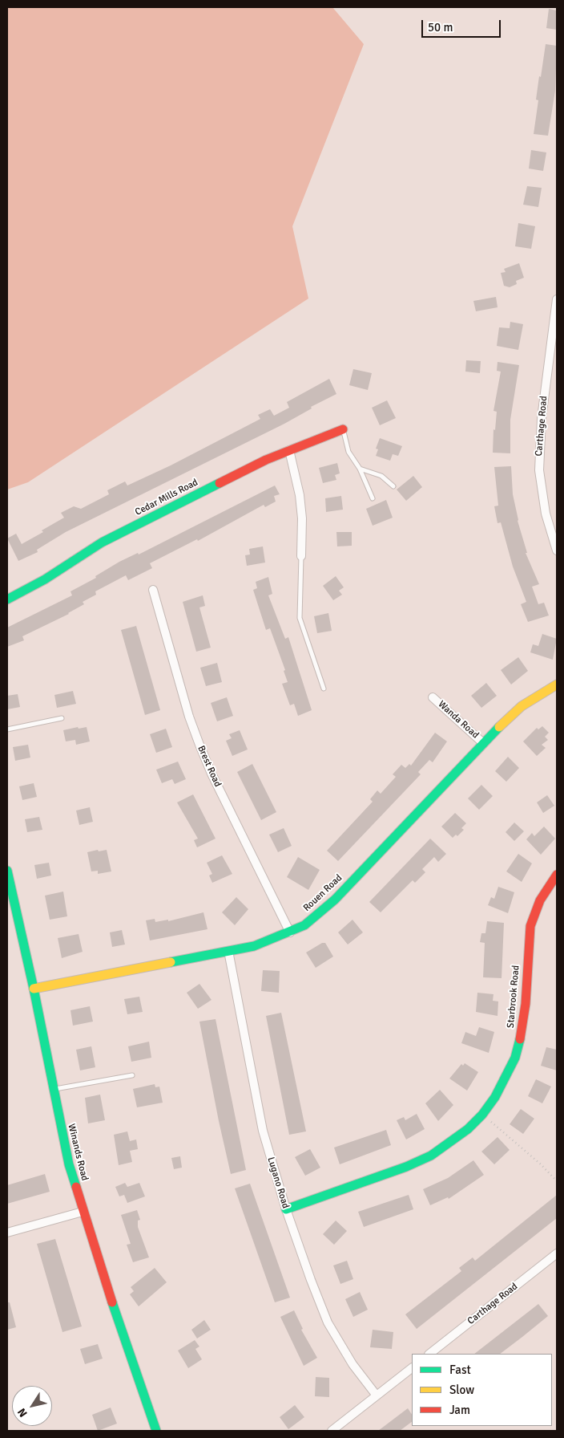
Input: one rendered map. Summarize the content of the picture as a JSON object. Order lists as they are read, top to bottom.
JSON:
{
  "streets": {
    "street": [
      "Carthage Road",
      "Cedar Mills Road",
      "Wanda Road",
      "Brest Road",
      "Rouen Road",
      "Starbrook Road",
      "Winands Road",
      "Lugano Road"
    ]
  },
  "crossings": [
    ["Wanda Road", "Rouen Road"],
    ["Brest Road", "Rouen Road"],
    ["Rouen Road", "Winands Road"],
    ["Rouen Road", "Lugano Road"],
    ["Starbrook Road", "Lugano Road"]
  ],
  "legend": ["Fast", "Slow", "Jam"],
  "scale_bar": "50 m",
  "north": "bottom left"
}
